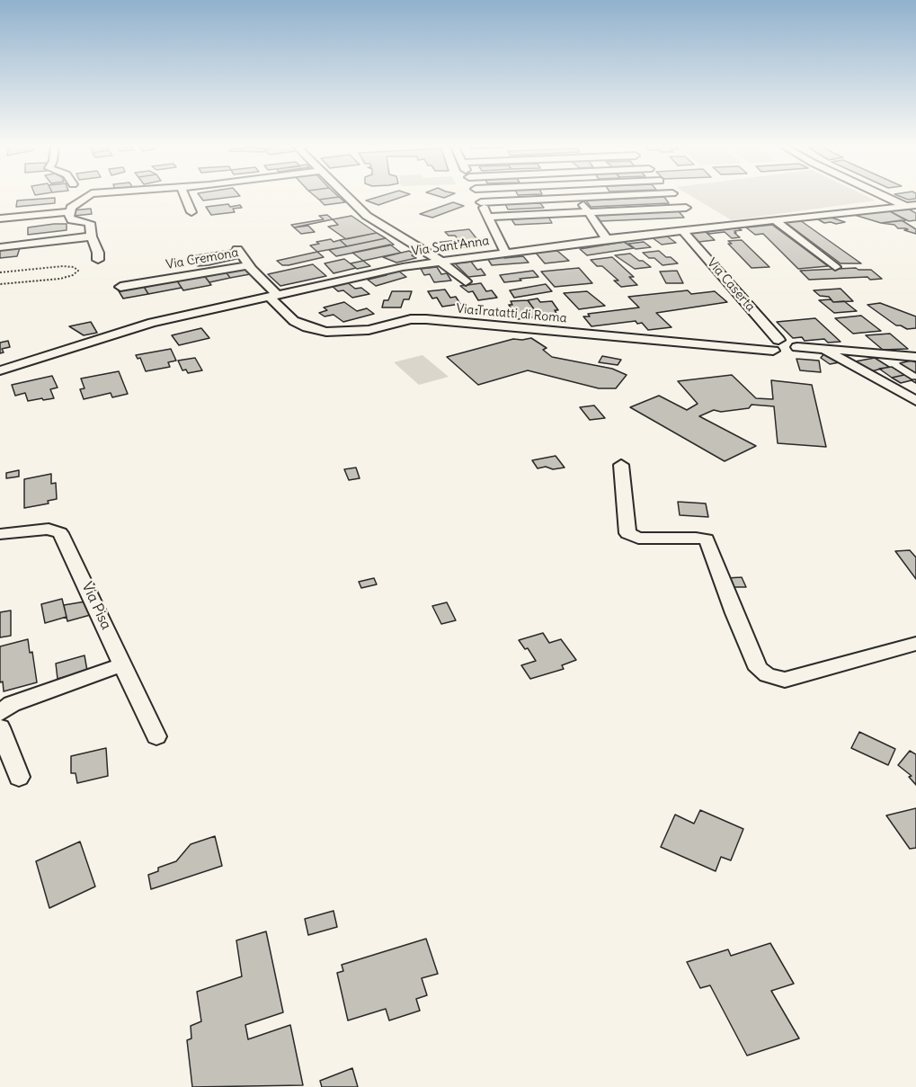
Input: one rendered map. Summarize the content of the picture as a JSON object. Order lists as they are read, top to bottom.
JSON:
{
  "streets": {
    "street": [
      "Via Sant'Anna",
      "Via Cremona",
      "Via Caserta",
      "Via Tratatti di Roma",
      "Via Pisa"
    ]
  },
  "crossings": [
    ["Via Sant'Anna", "Via Cremona"],
    ["Via Sant'Anna", "Via Caserta"],
    ["Via Sant'Anna", "Via Tratatti di Roma"],
    ["Via Cremona", "Via Tratatti di Roma"],
    ["Via Caserta", "Via Tratatti di Roma"]
  ]
}
